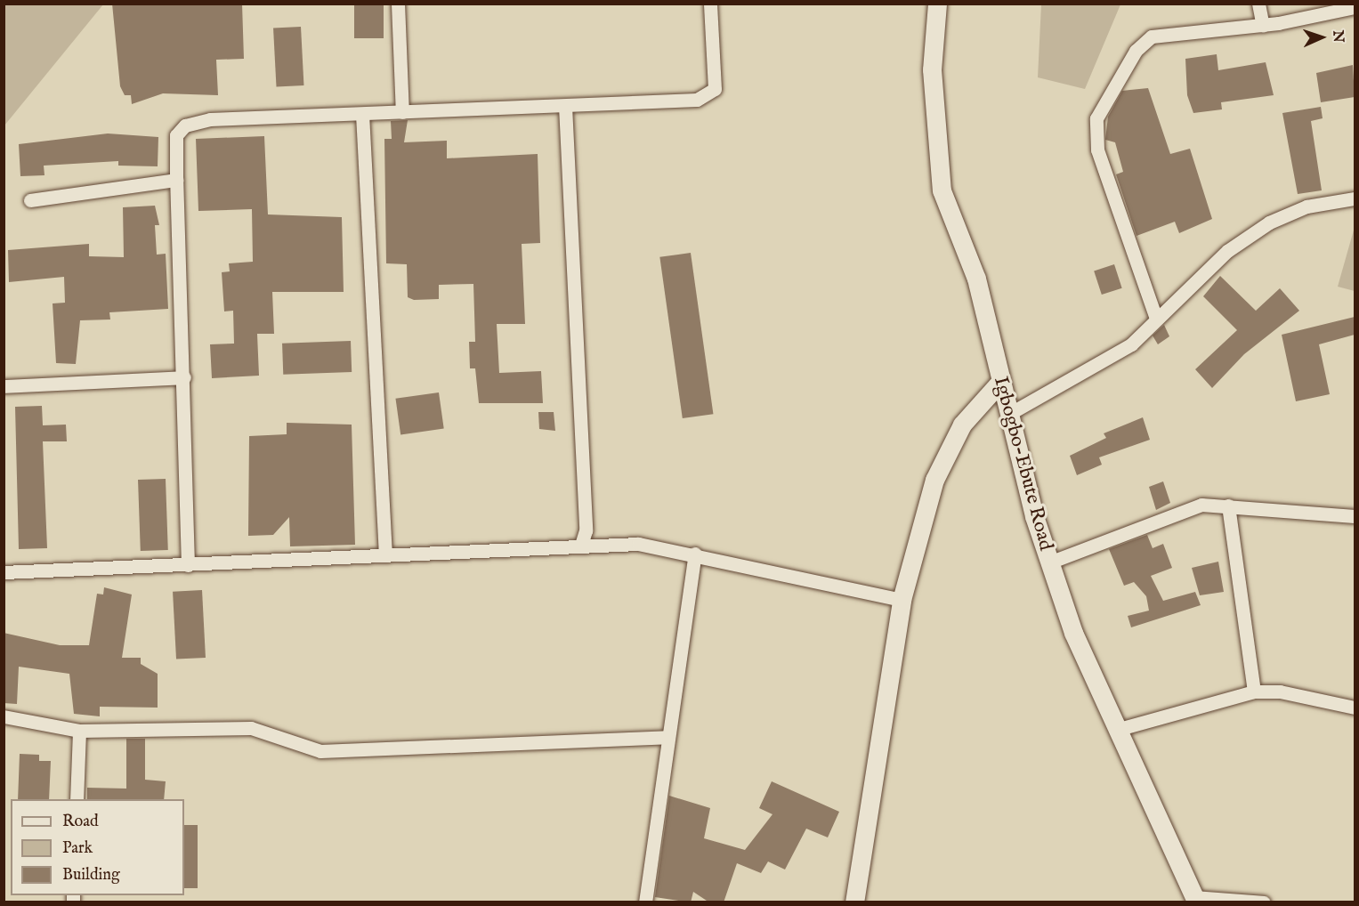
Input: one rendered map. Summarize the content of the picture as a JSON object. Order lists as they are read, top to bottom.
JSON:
{
  "streets": {
    "main road": ["Igbogbo-Ebute Road"]
  },
  "legend": ["Road", "Park", "Building"],
  "north": "right"
}
